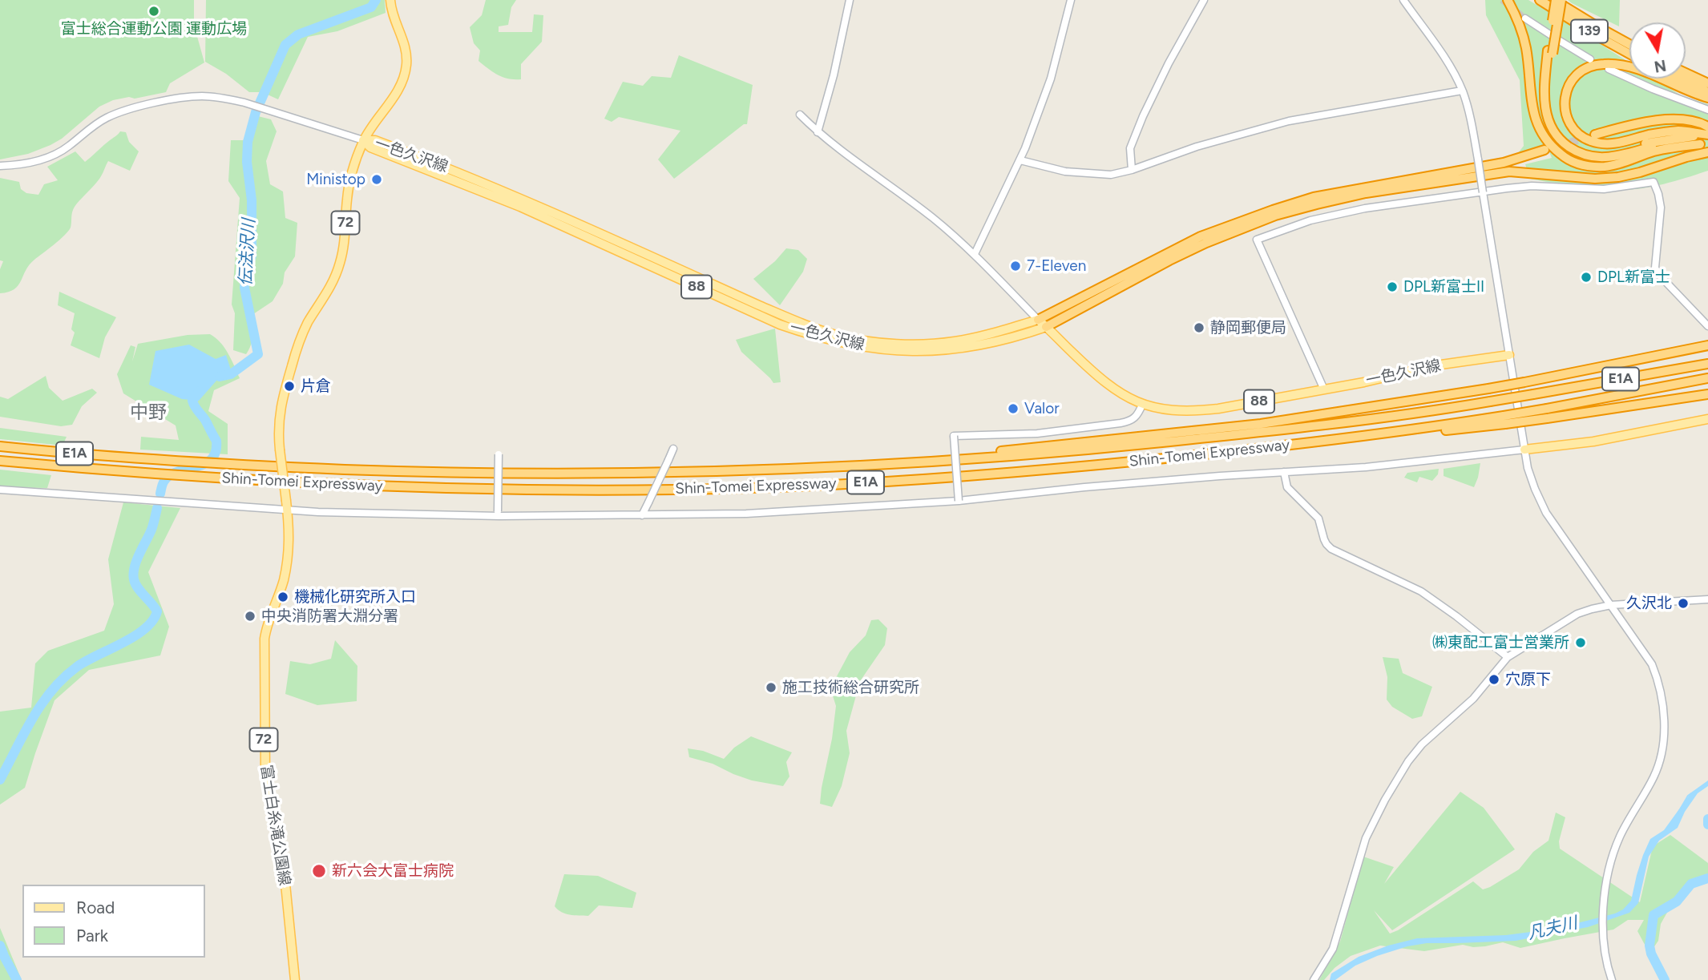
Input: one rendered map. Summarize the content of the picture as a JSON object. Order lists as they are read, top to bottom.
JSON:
{
  "streets": {
    "highway": ["139", "E1A", "Shin-Tomei Expressway"],
    "main road": [
      "一色久沢線",
      "72",
      "88",
      "富士白糸滝公園線"
    ]
  },
  "crossings": [
    ["一色久沢線", "富士白糸滝公園線"]
  ],
  "districts": ["中野"],
  "water": ["伝法沢川", "凡夫川"],
  "places": [
    "富士総合運動公園 運動広場",
    "Ministop",
    "7-Eleven",
    "DPL新富士",
    "DPL新富士II",
    "静岡郵便局",
    "片倉",
    "Valor",
    "機械化研究所入口",
    "久沢北",
    "中央消防署大淵分署",
    "㈱東配工富士営業所",
    "穴原下",
    "施工技術総合研究所",
    "新六会大富士病院"
  ],
  "legend": ["Road", "Park"],
  "north": "bottom"
}
